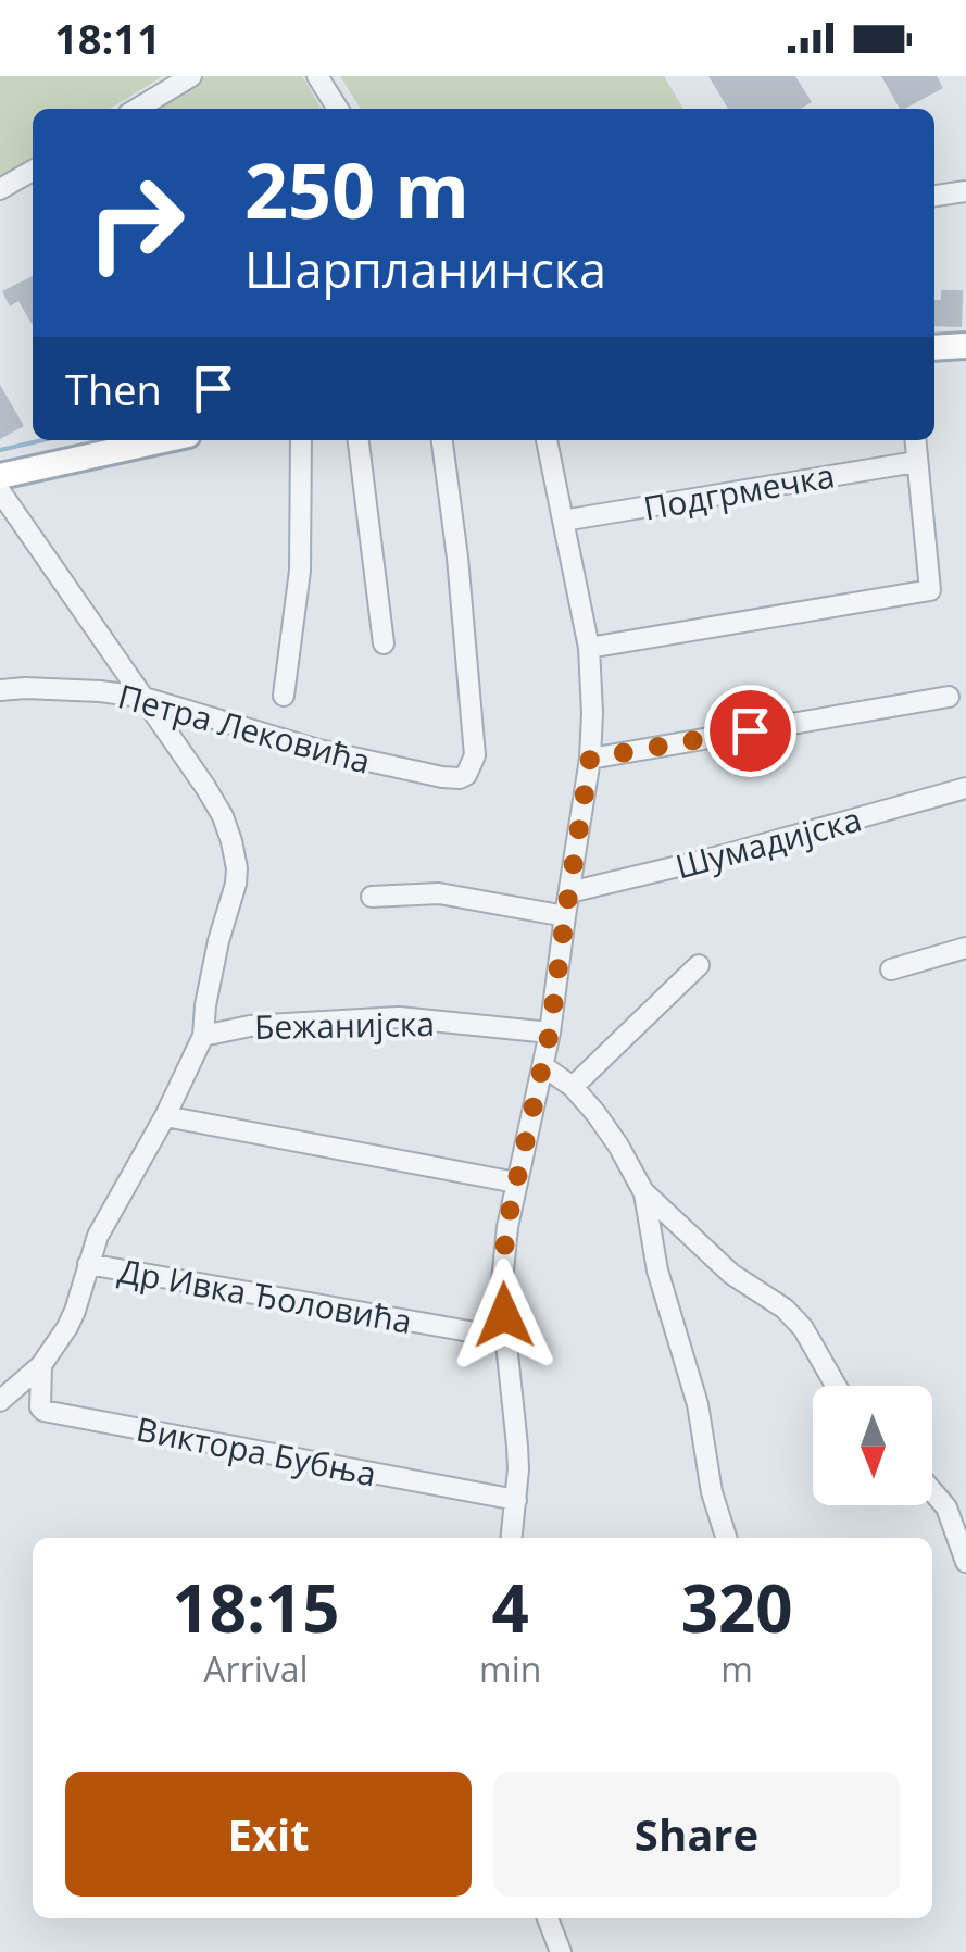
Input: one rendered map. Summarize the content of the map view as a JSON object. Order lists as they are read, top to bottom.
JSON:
{
  "streets": {
    "street": [
      "Подгрмечка",
      "Петра Лековића",
      "Шумадијска",
      "Бежанијска",
      "Др Ивка Ђоловића",
      "Виктора Бубња"
    ]
  },
  "north": "bottom",
  "page": {
    "status": "18:11",
    "turn": ["250 m", "Шарпланинска"],
    "then": "Then",
    "eta": [
      "18:15",
      "Arrival",
      "4",
      "min",
      "320",
      "m"
    ],
    "buttons": ["Exit", "Share"]
  }
}
